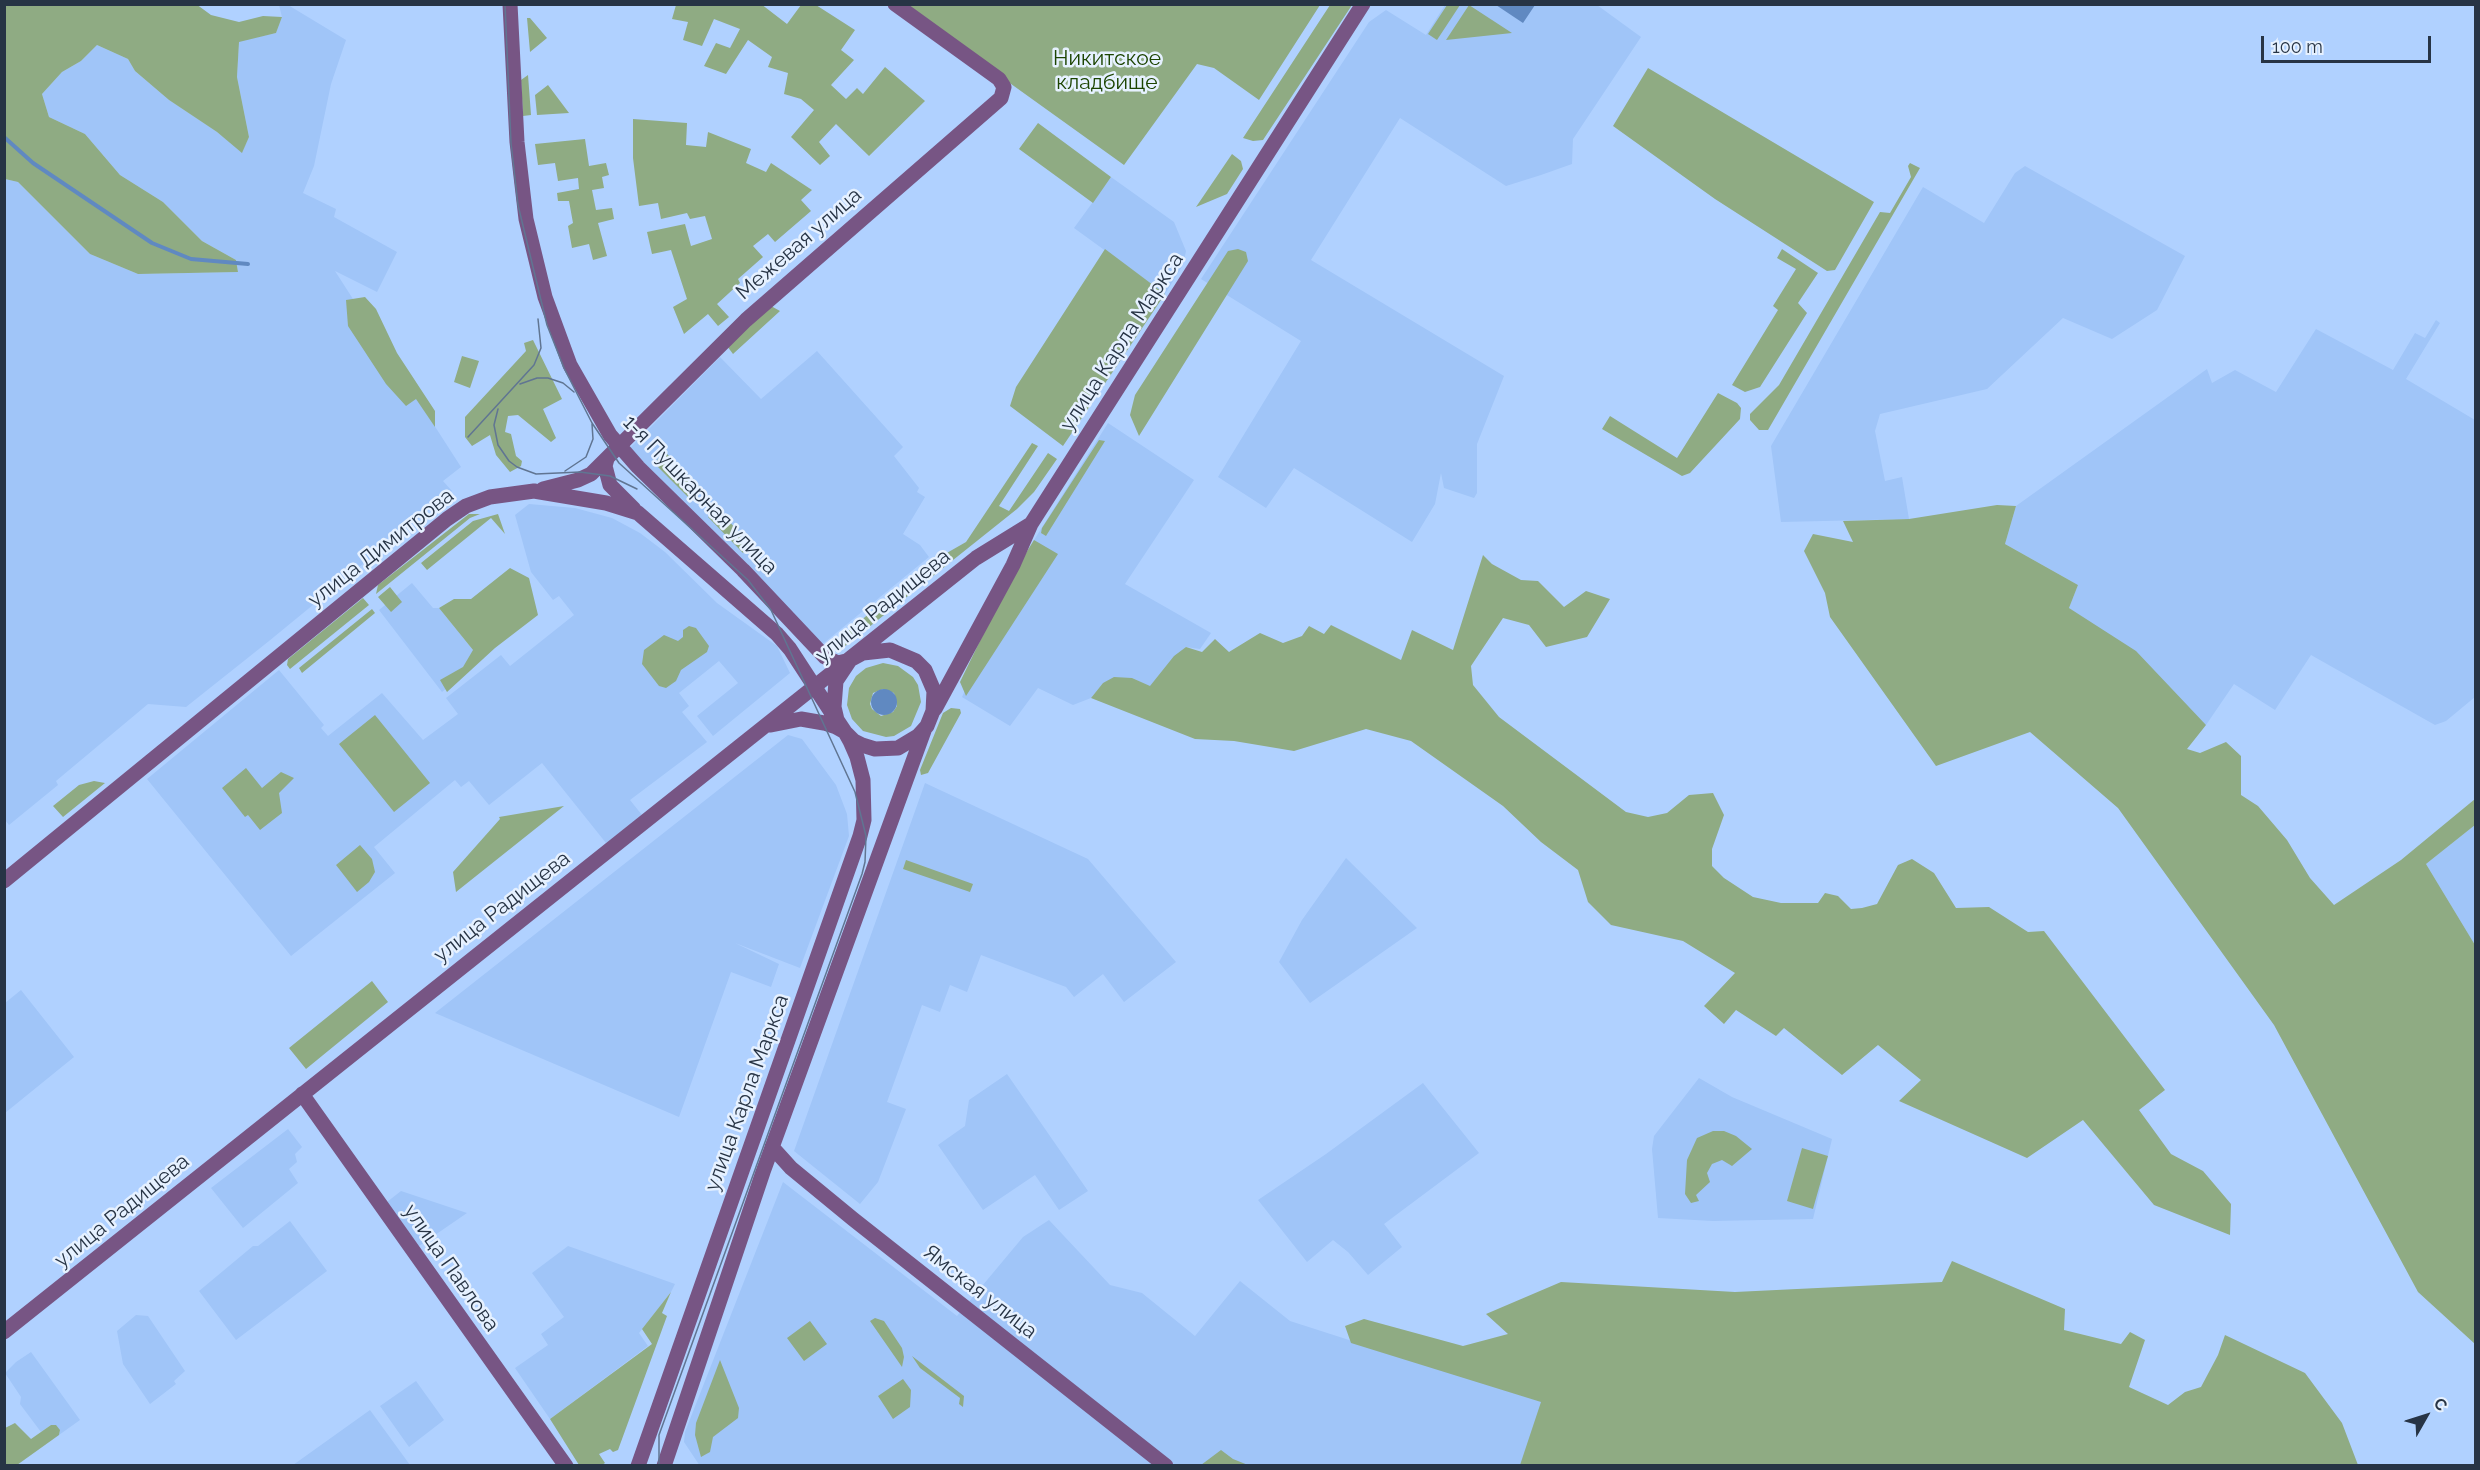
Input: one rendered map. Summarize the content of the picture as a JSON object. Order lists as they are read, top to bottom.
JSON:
{
  "streets": {
    "main road": [
      "Межевая улица",
      "улица Карла Маркса",
      "1-я Пушкарная улица",
      "улица Димитрова",
      "улица Радищева",
      "улица Павлова",
      "Ямская улица"
    ]
  },
  "crossings": [
    ["Межевая улица", "1-я Пушкарная улица"],
    ["улица Карла Маркса", "улица Димитрова"],
    ["улица Карла Маркса", "улица Радищева"],
    ["улица Карла Маркса", "Ямская улица"],
    ["1-я Пушкарная улица", "улица Радищева"],
    ["улица Димитрова", "улица Радищева"],
    ["улица Радищева", "улица Павлова"]
  ],
  "parks": ["Никитское кладбище"],
  "scale_bar": "100 m",
  "north": "top right"
}
